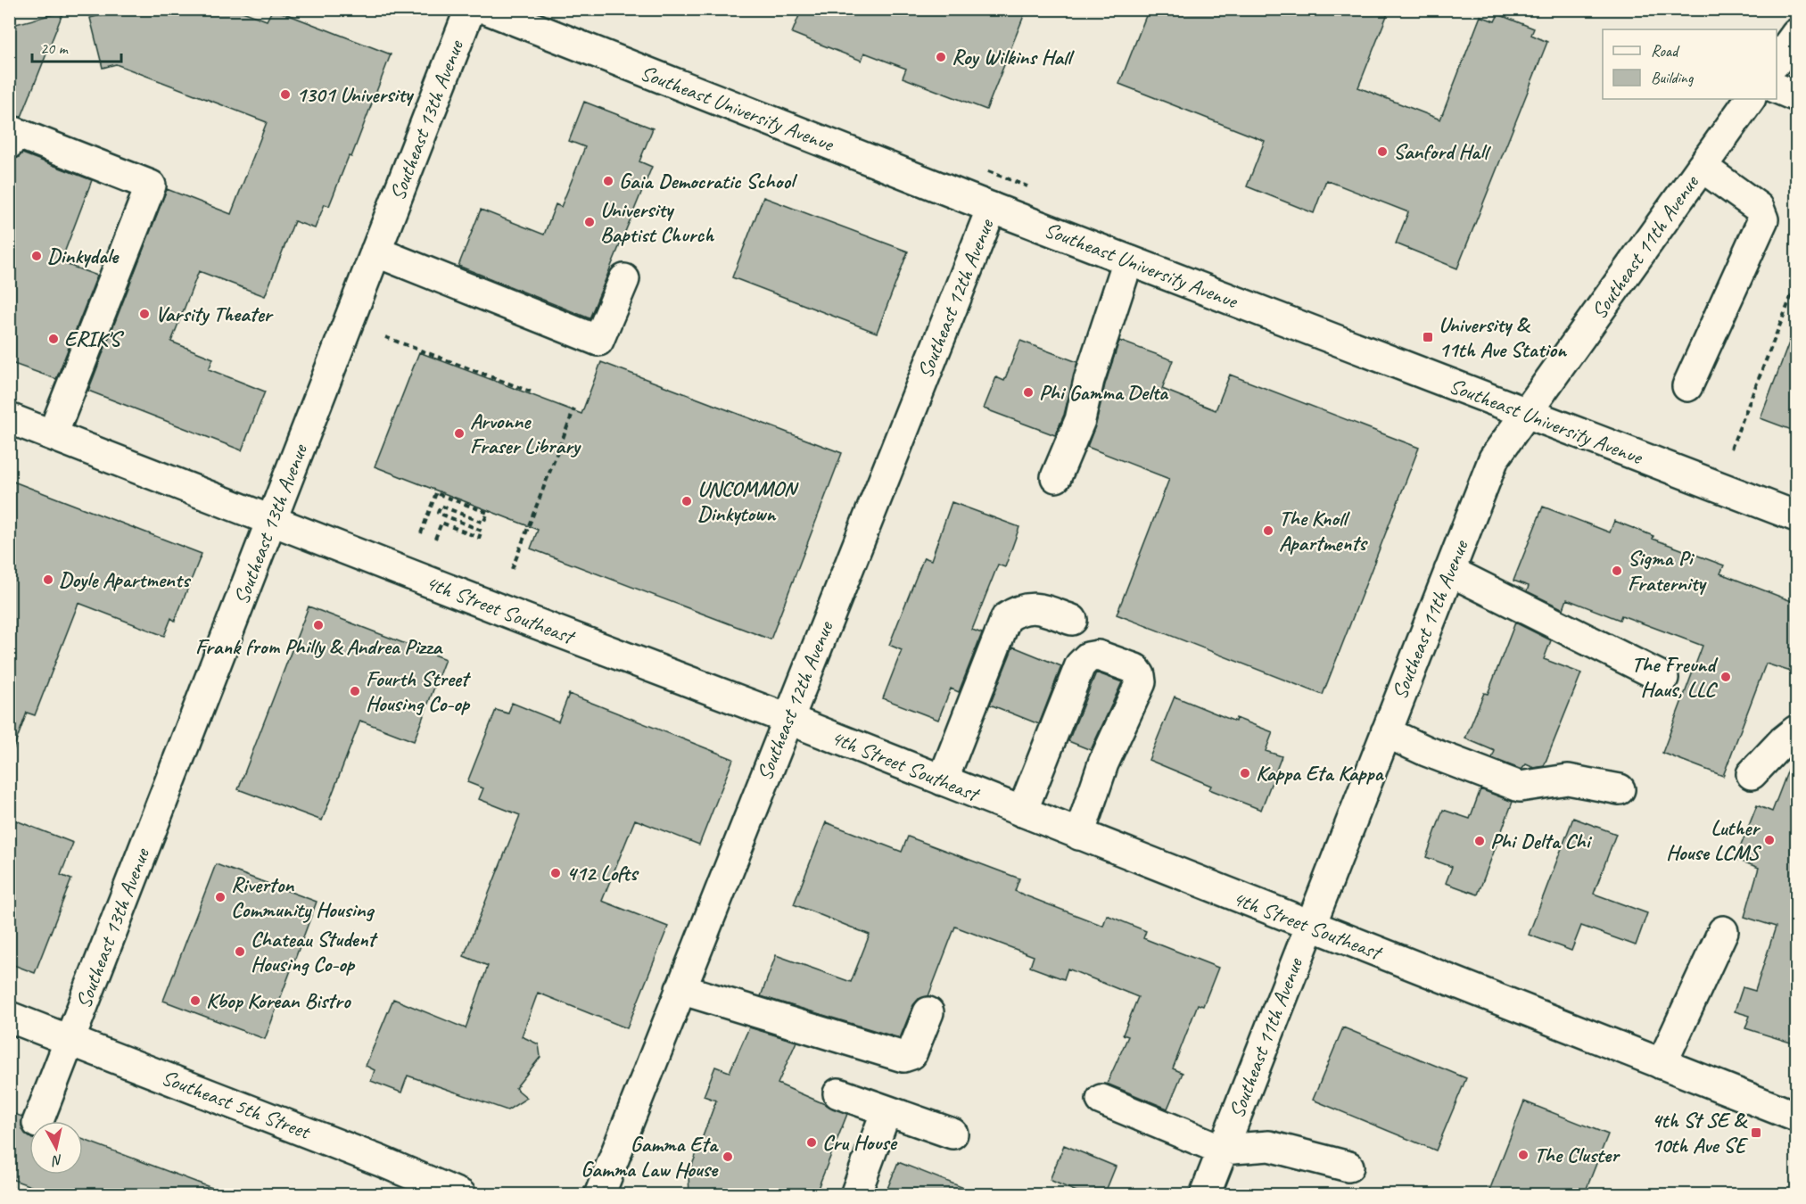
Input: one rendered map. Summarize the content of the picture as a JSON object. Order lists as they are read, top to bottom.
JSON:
{
  "streets": {
    "street": [
      "Southeast University Avenue",
      "Southeast 13th Avenue",
      "Southeast 11th Avenue",
      "Southeast 12th Avenue",
      "4th Street Southeast",
      "Southeast 5th Street"
    ]
  },
  "crossings": [
    ["Southeast University Avenue", "Southeast 11th Avenue"],
    ["Southeast University Avenue", "Southeast 12th Avenue"],
    ["Southeast 13th Avenue", "4th Street Southeast"],
    ["Southeast 13th Avenue", "Southeast 5th Street"],
    ["Southeast 11th Avenue", "4th Street Southeast"],
    ["Southeast 12th Avenue", "4th Street Southeast"]
  ],
  "places": {
    "other": [
      "Roy Wilkins Hall",
      "1301 University",
      "Sanford Hall",
      "Gaia Democratic School",
      "University Baptist Church",
      "Dinkydale",
      "Varsity Theater",
      "ERIK'S",
      "Phi Gamma Delta",
      "Arvonne Fraser Library",
      "UNCOMMON Dinkytown",
      "The Knoll Apartments",
      "Sigma Pi Fraternity",
      "Doyle Apartments",
      "Frank from Philly & Andrea Pizza",
      "The Freund Haus, LLC",
      "Fourth Street Housing Co-op",
      "Kappa Eta Kappa",
      "Luther House LCMS",
      "Phi Delta Chi",
      "412 Lofts",
      "Riverton Community Housing",
      "Chateau Student Housing Co-op",
      "Kbop Korean Bistro",
      "Cru House",
      "The Cluster",
      "Gamma Eta Gamma Law House"
    ],
    "transit": ["University & 11th Ave Station", "4th St SE & 10th Ave SE"]
  },
  "legend": ["Road", "Building"],
  "scale_bar": "20 m",
  "north": "bottom"
}
